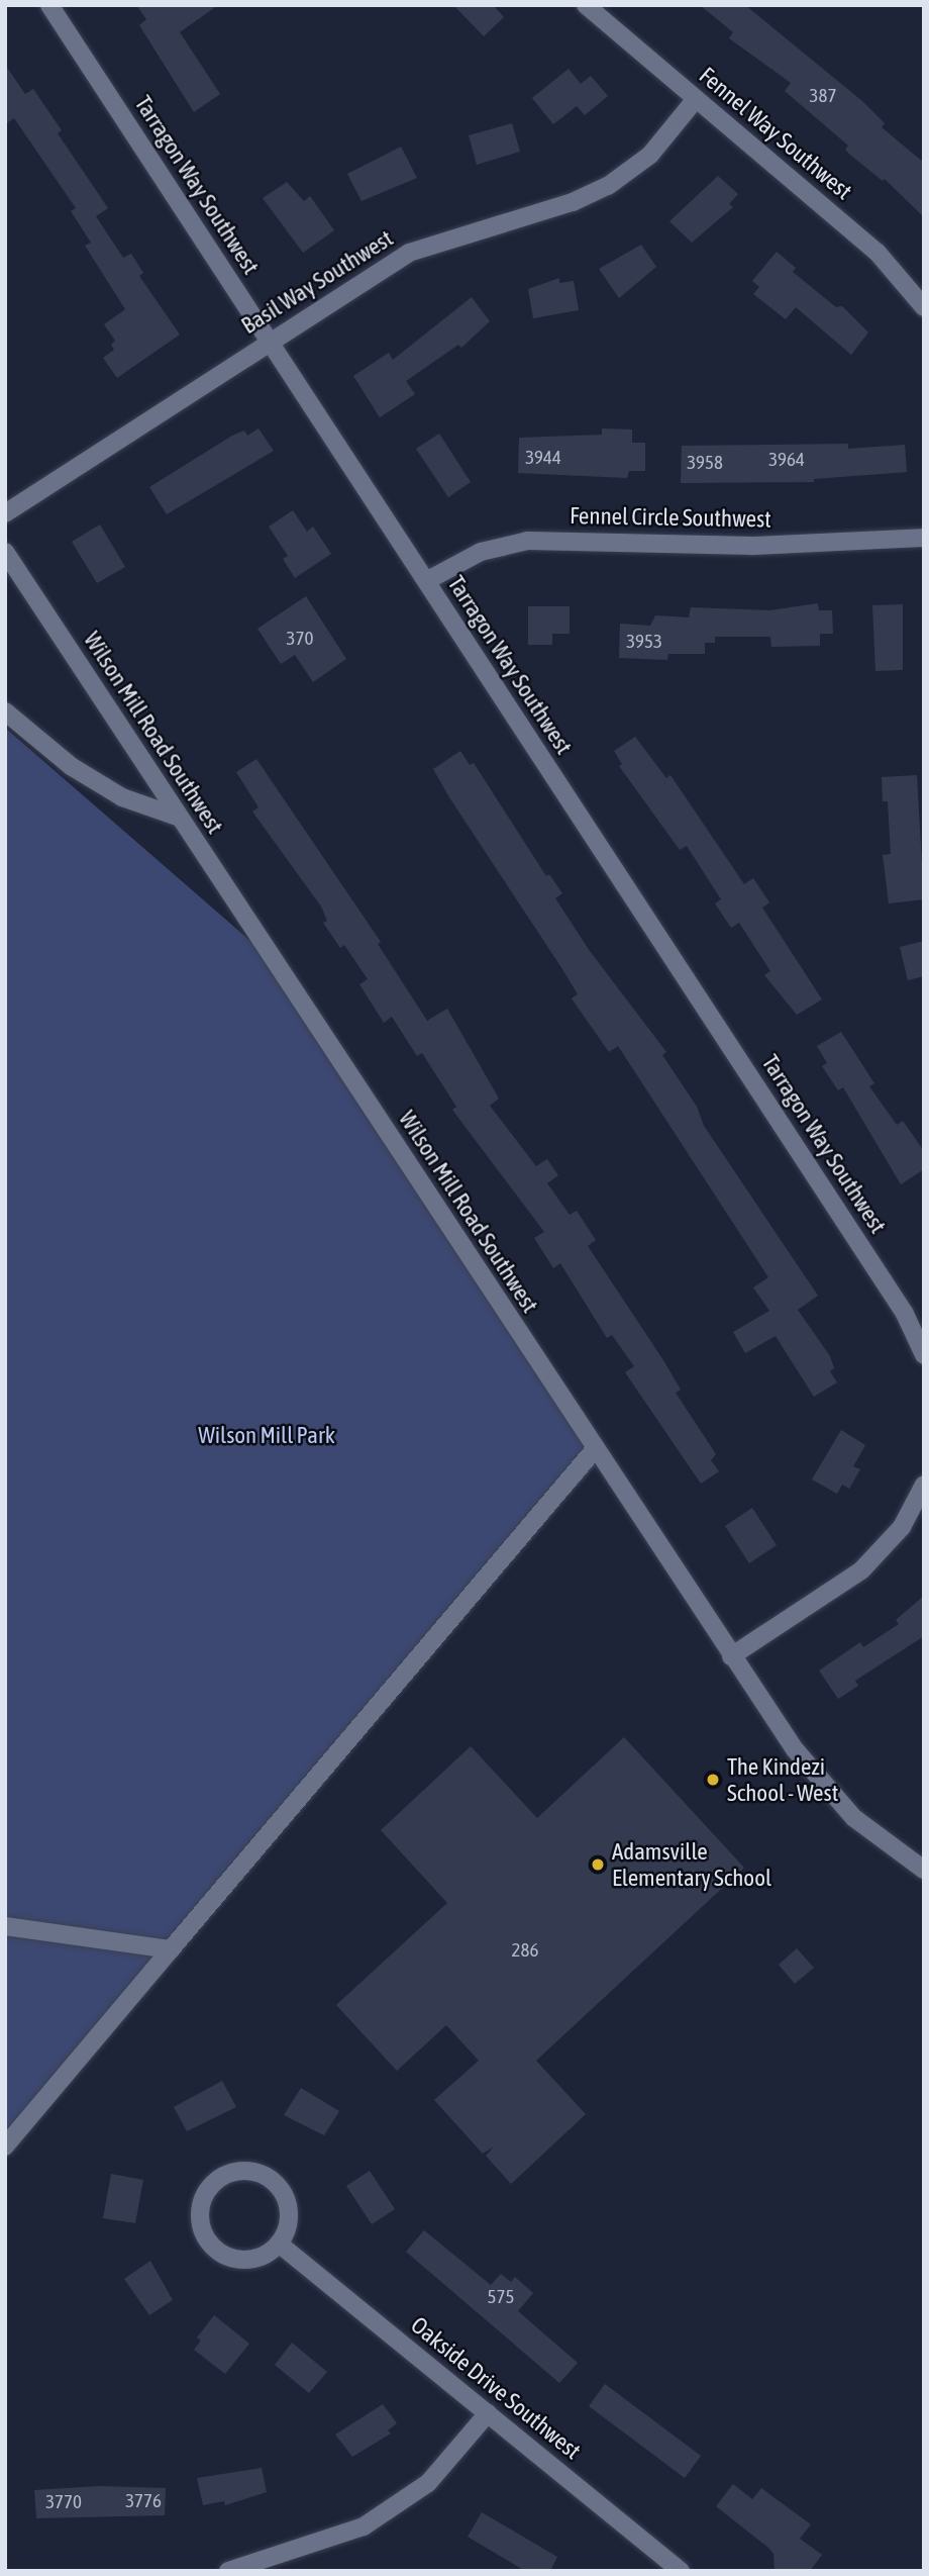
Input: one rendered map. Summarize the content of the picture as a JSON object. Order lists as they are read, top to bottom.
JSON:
{
  "streets": {
    "street": [
      "Fennel Way Southwest",
      "Tarragon Way Southwest",
      "Basil Way Southwest",
      "Fennel Circle Southwest",
      "Wilson Mill Road Southwest",
      "Oakside Drive Southwest"
    ]
  },
  "crossings": [
    ["Fennel Way Southwest", "Basil Way Southwest"],
    ["Tarragon Way Southwest", "Basil Way Southwest"],
    ["Tarragon Way Southwest", "Fennel Circle Southwest"]
  ],
  "parks": ["Wilson Mill Park"],
  "places": ["The Kindezi School - West", "Adamsville Elementary School"],
  "house_numbers": [
    "387",
    "3944",
    "3964",
    "3958",
    "370",
    "3953",
    "286",
    "575",
    "3776",
    "3770"
  ]
}
